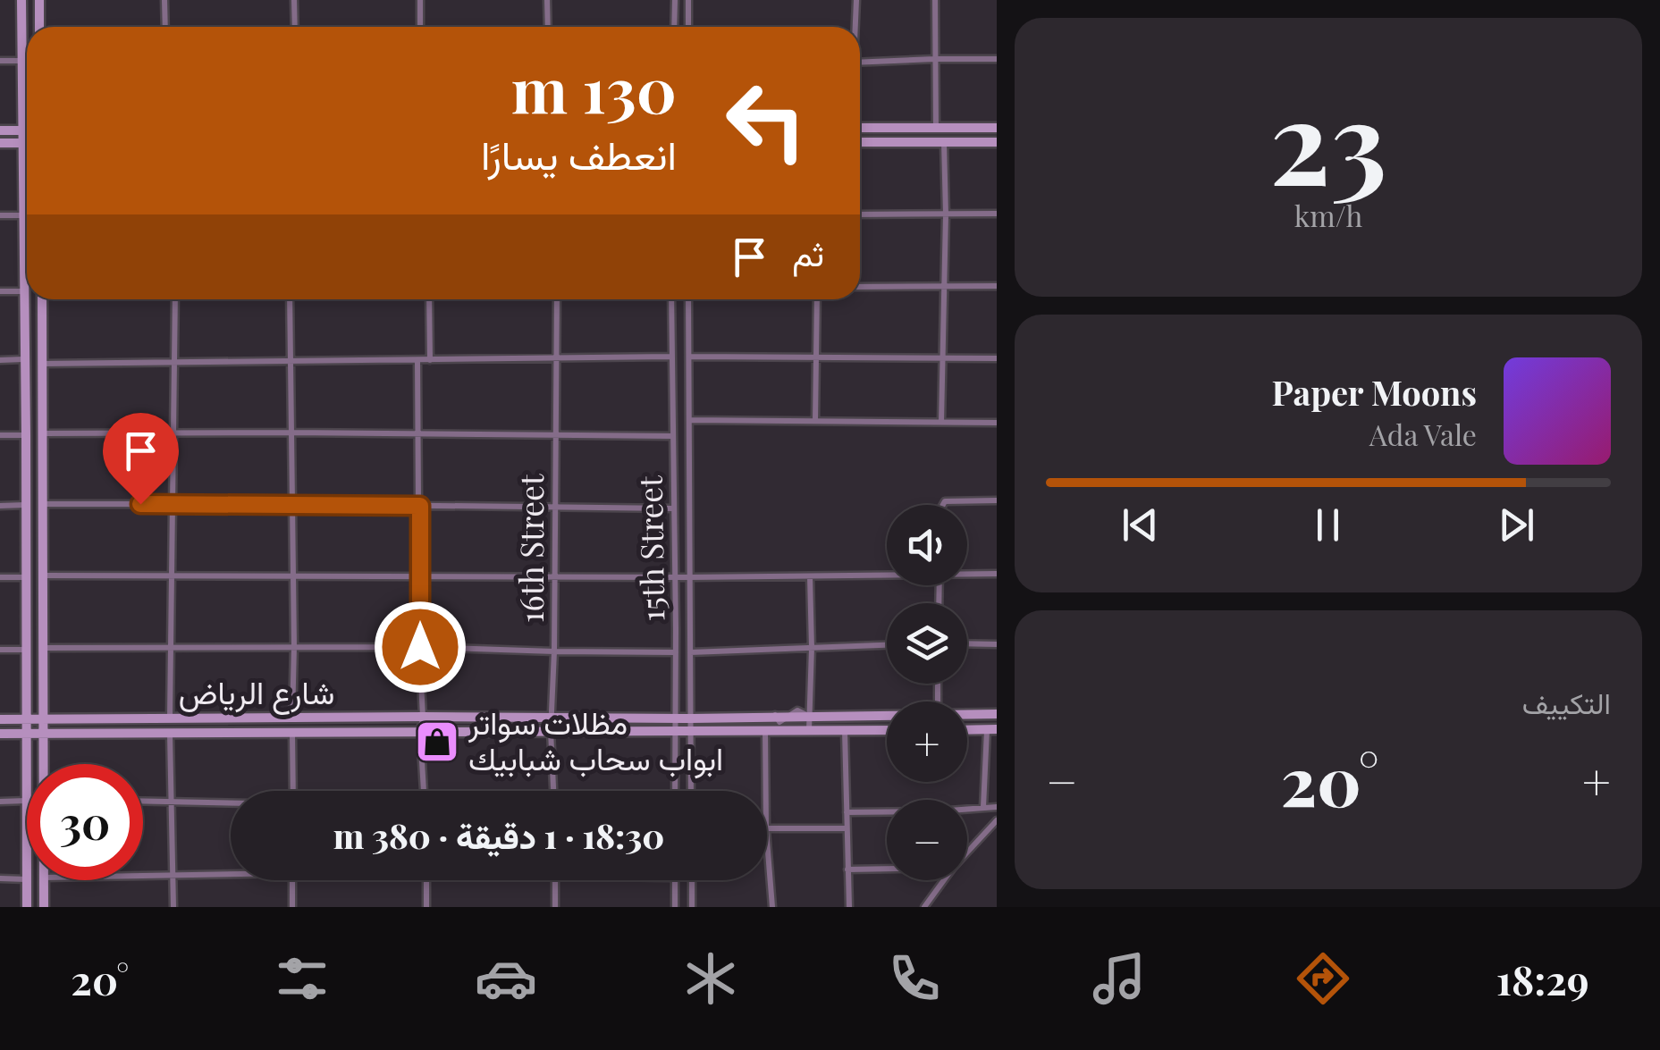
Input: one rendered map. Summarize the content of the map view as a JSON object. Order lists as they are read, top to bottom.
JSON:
{
  "streets": {
    "main road": ["شارع الرياض"],
    "street": ["16th Street", "15th Street"]
  },
  "crossings": [
    ["16th Street", "شارع الرياض"],
    ["15th Street", "شارع الرياض"]
  ],
  "places": {
    "shop": ["مظلات سواتر ابواب سحاب شبابيك"]
  },
  "page": {
    "tile": [
      ["23", "km/h"],
      "التكييف"
    ],
    "turn": ["130 m", "انعطف يسارًا"],
    "then": "ثم",
    "song": ["Paper Moons", "Ada Vale"],
    "map_buttons": ["+", "−"],
    "heat": ["−", "20°", "+"],
    "limit": "30",
    "trip": "18:30 · 1 دقيقة · 380 m",
    "tabs": ["18:29", "20°"]
  }
}
